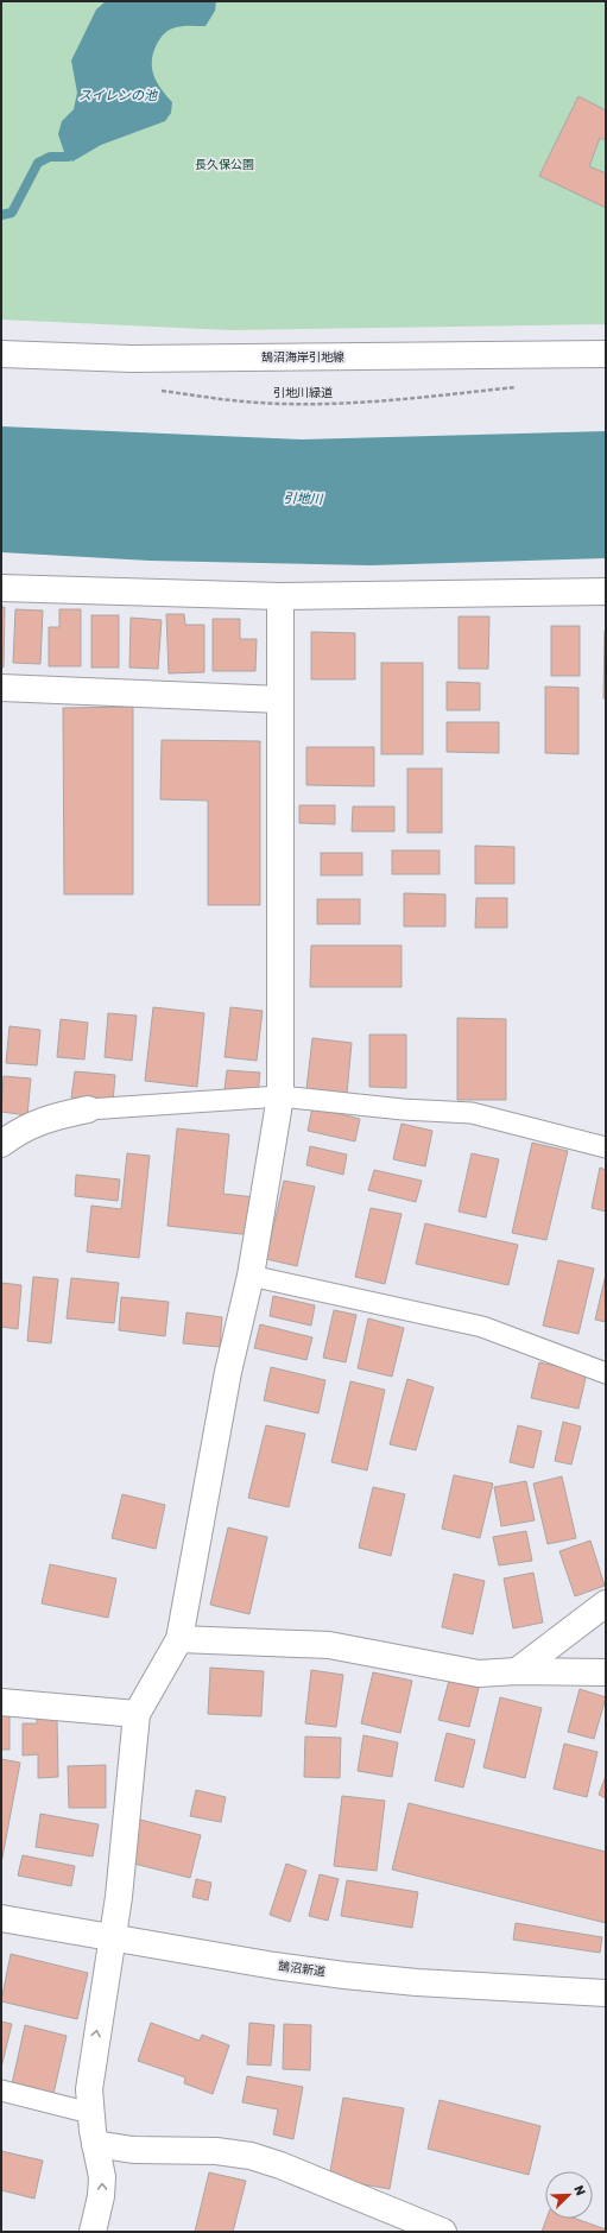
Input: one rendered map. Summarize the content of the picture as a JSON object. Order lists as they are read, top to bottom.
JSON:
{
  "streets": {
    "street": ["鵠沼海岸引地線", "鵠沼新道"],
    "path": ["引地川緑道"]
  },
  "water": ["スイレンの池", "引地川"],
  "parks": ["長久保公園"],
  "north": "top right"
}
